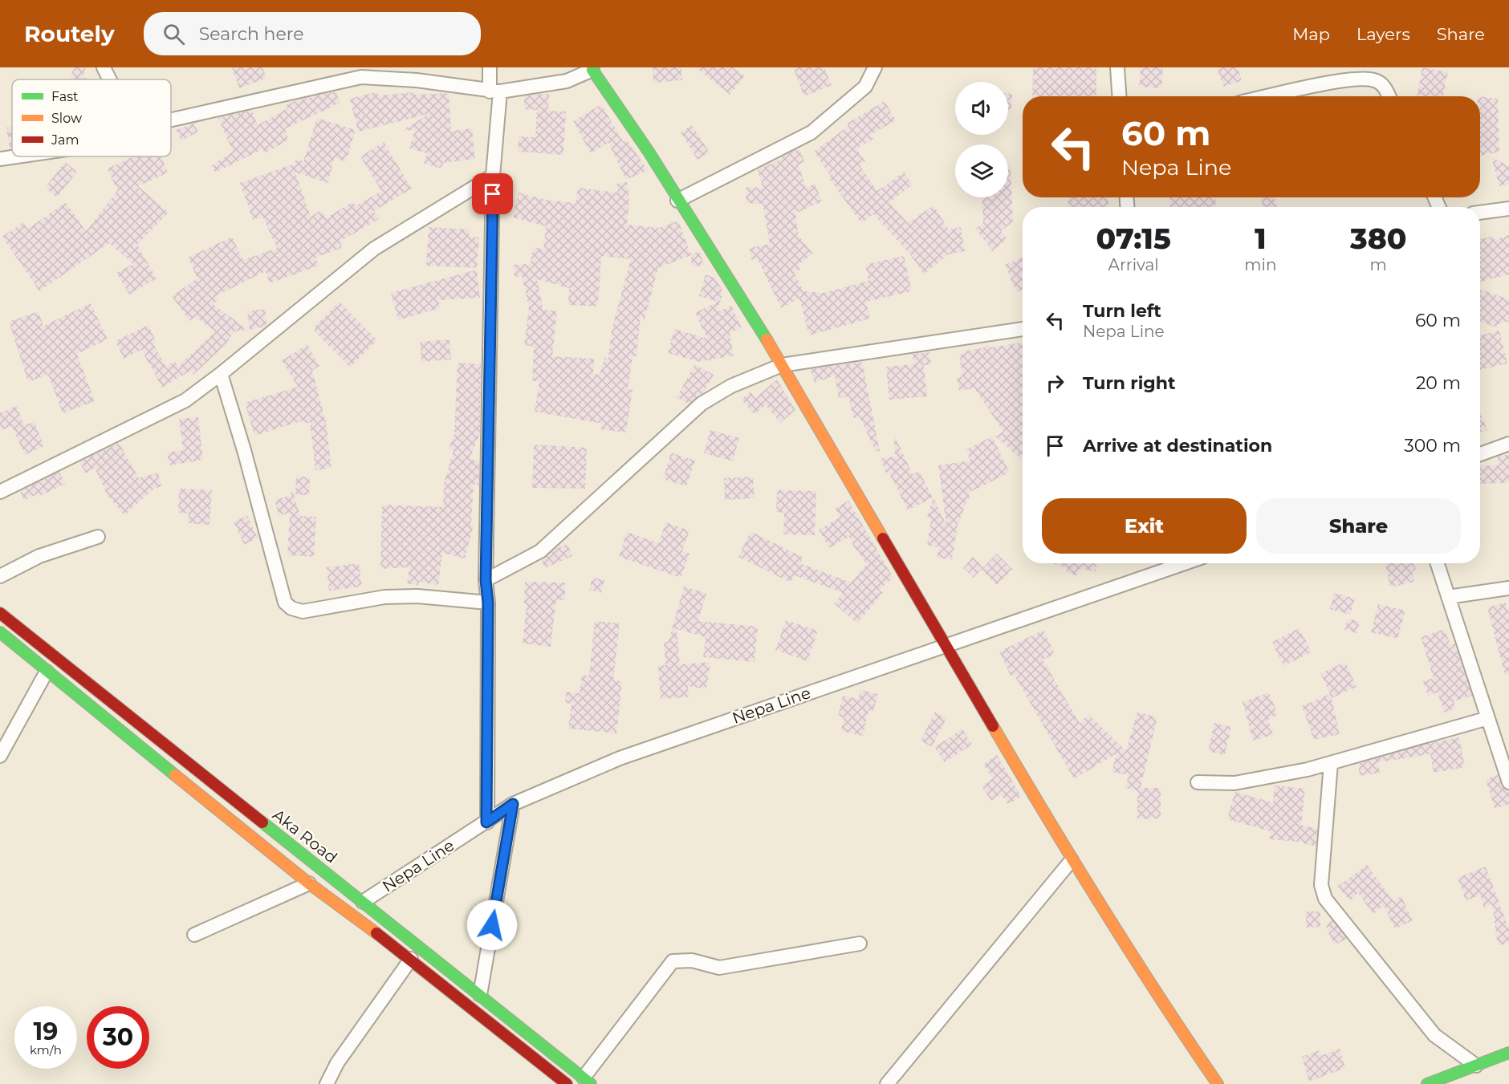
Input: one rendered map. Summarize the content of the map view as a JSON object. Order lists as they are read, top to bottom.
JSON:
{
  "streets": {
    "main road": ["Aka Road"],
    "street": ["Nepa Line"]
  },
  "crossings": [
    ["Nepa Line", "Aka Road"]
  ],
  "legend": ["Fast", "Slow", "Jam"],
  "page": {
    "header": "Routely",
    "search": "Search here",
    "nav": ["Map", "Layers", "Share"],
    "turn": ["60 m", "Nepa Line"],
    "eta": [
      "07:15",
      "Arrival",
      "1",
      "min",
      "380",
      "m"
    ],
    "list": [
      {
        "name": "Turn left",
        "note": "Nepa Line",
        "value": "60 m"
      },
      {
        "name": "Turn right",
        "value": "20 m"
      },
      {
        "name": "Arrive at destination",
        "value": "300 m"
      }
    ],
    "buttons": ["Exit", "Share"],
    "speed": "19 km/h",
    "limit": "30"
  }
}
